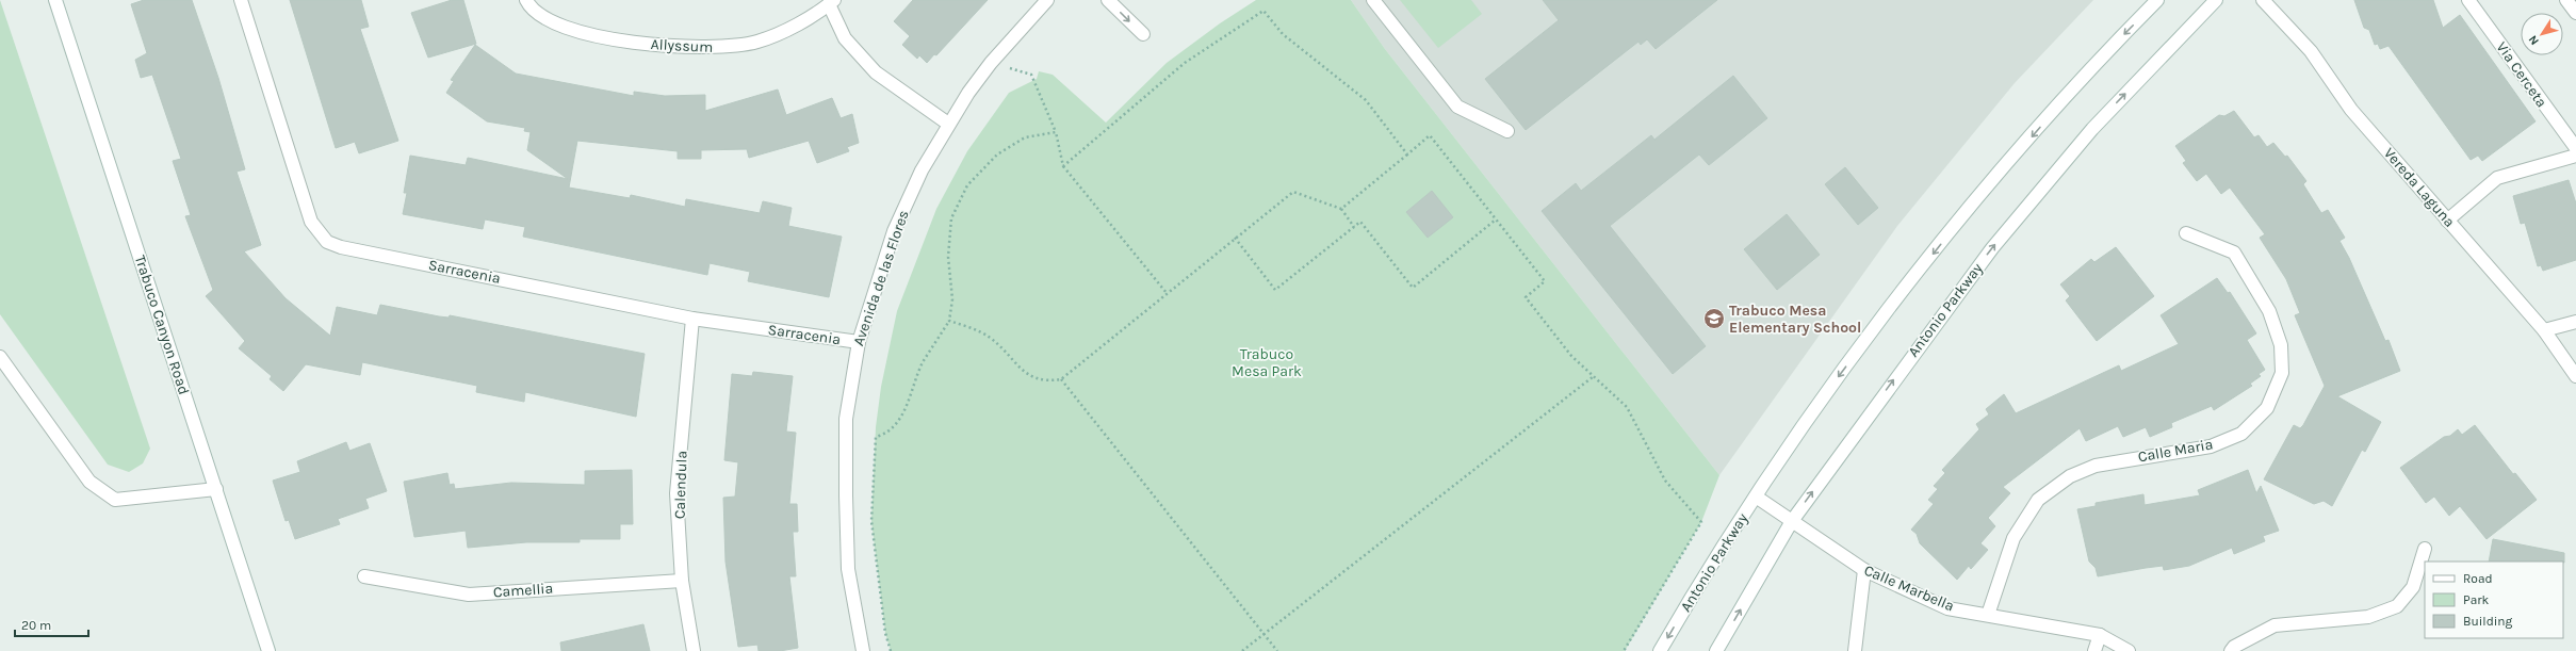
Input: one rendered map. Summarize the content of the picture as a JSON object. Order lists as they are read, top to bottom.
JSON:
{
  "streets": {
    "street": [
      "Allyssum",
      "Via Cerceta",
      "Vereda Laguna",
      "Sarracenia",
      "Avenida de las Flores",
      "Antonio Parkway",
      "Trabuco Canyon Road",
      "Calle Maria",
      "Calendula",
      "Calle Marbella",
      "Camellia"
    ]
  },
  "crossings": [
    ["Sarracenia", "Avenida de las Flores"],
    ["Sarracenia", "Calendula"],
    ["Antonio Parkway", "Calle Marbella"],
    ["Calle Maria", "Calle Marbella"],
    ["Calendula", "Camellia"]
  ],
  "parks": ["Trabuco Mesa Park"],
  "places": {
    "school or university": ["Trabuco Mesa Elementary School"]
  },
  "legend": ["Road", "Park", "Building"],
  "scale_bar": "20 m",
  "north": "bottom left"
}
